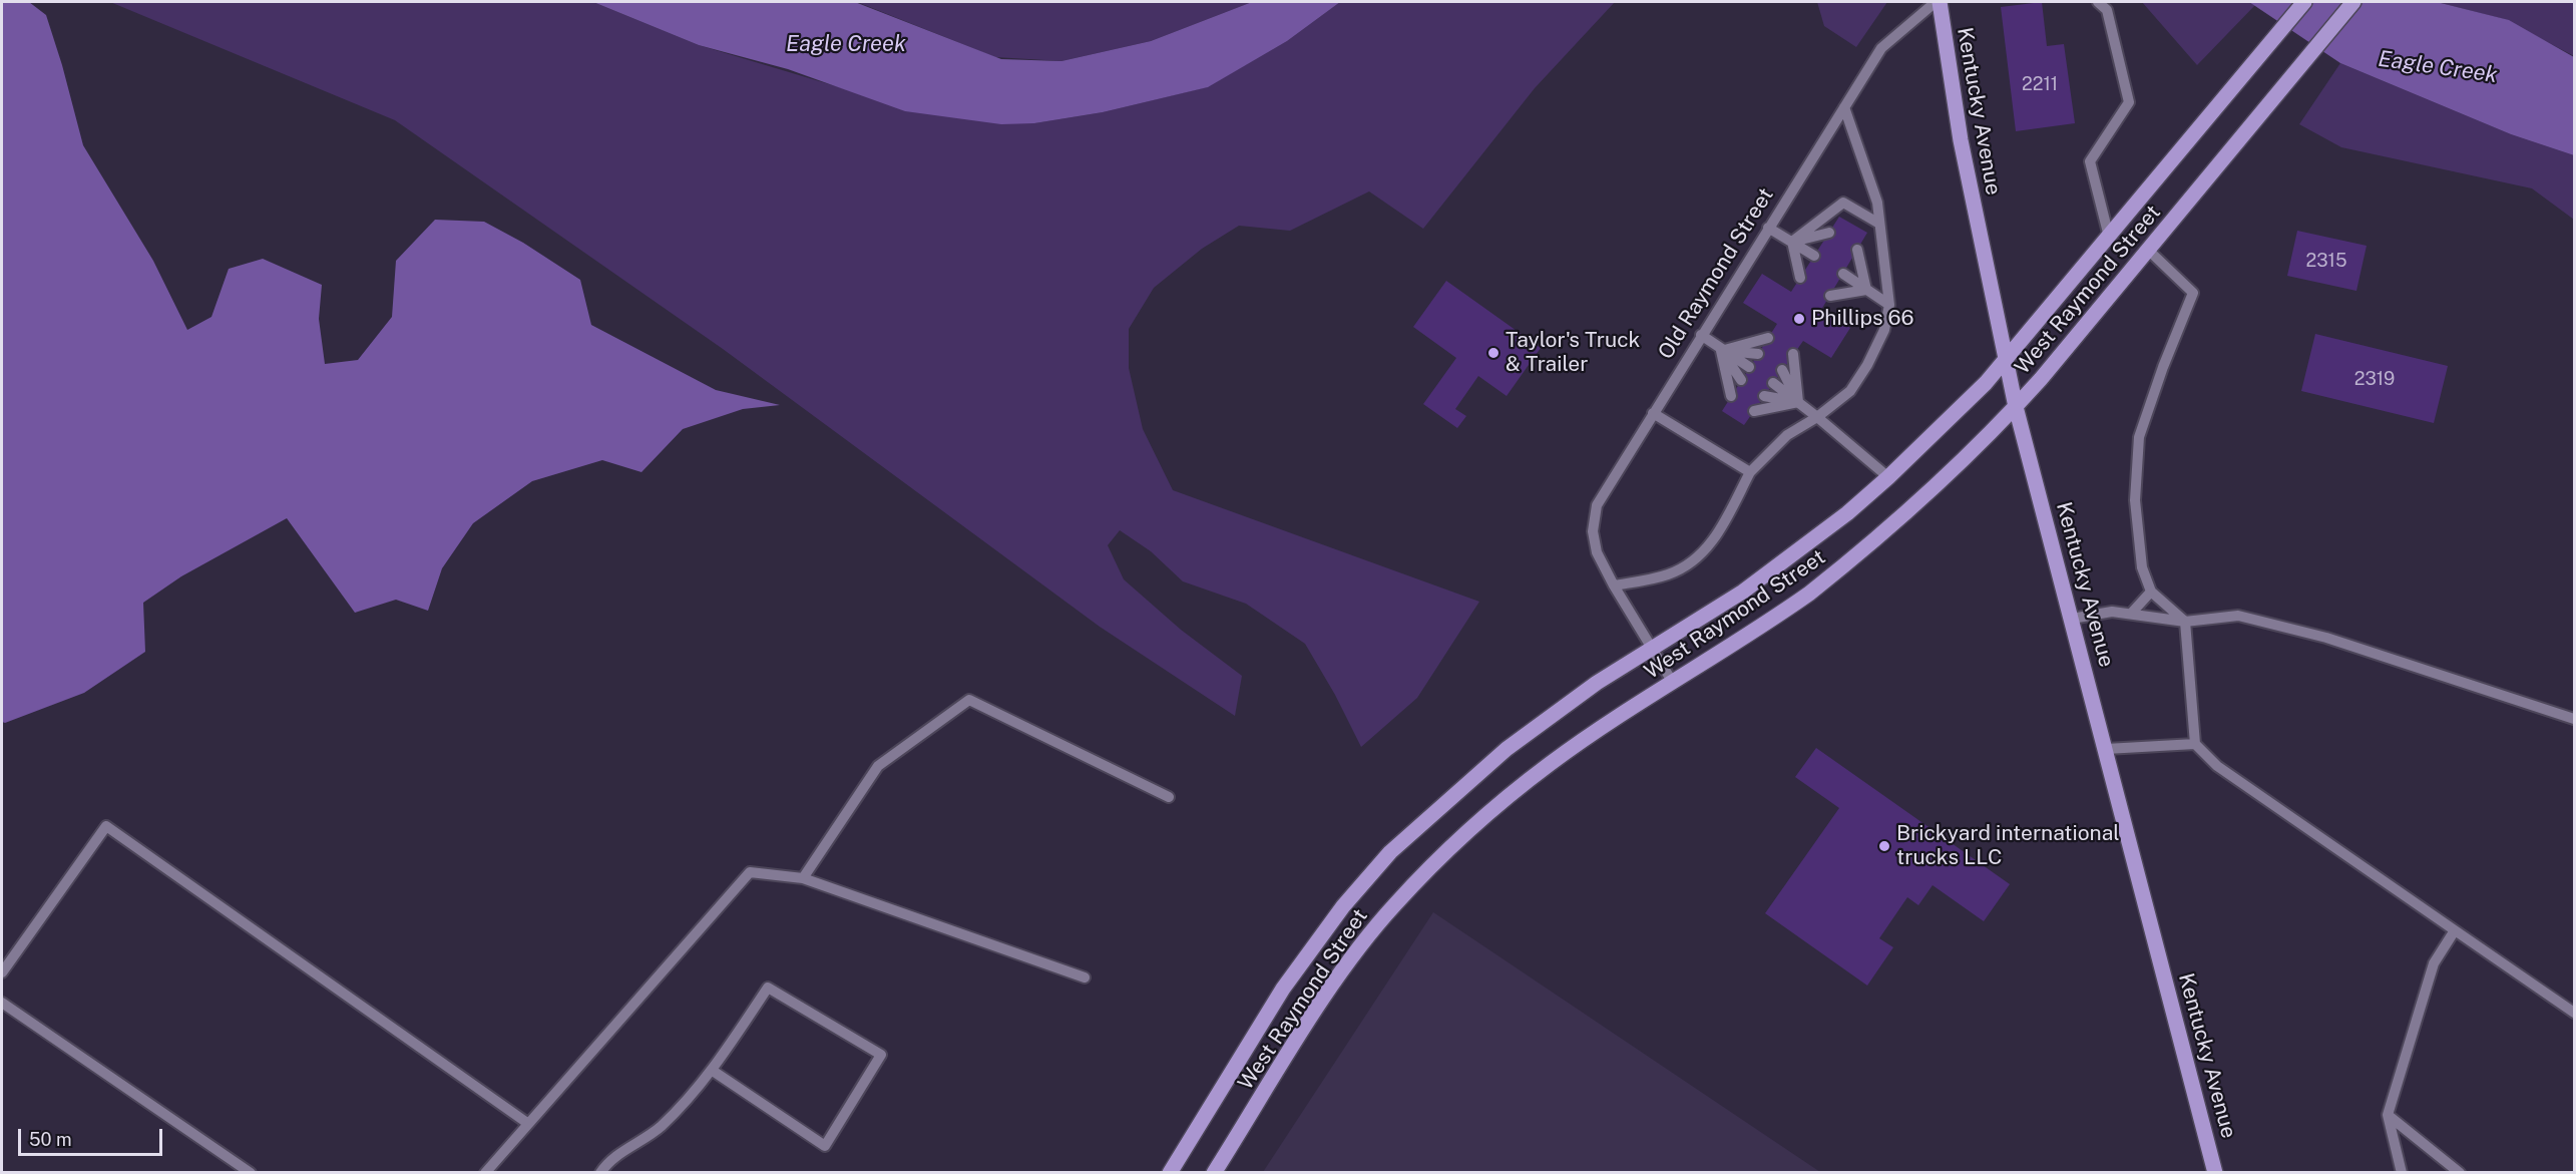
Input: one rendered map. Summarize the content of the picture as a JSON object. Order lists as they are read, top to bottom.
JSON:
{
  "streets": {
    "main road": ["Kentucky Avenue", "West Raymond Street"],
    "lane": ["Old Raymond Street"]
  },
  "crossings": [
    ["Kentucky Avenue", "Old Raymond Street"],
    ["Kentucky Avenue", "West Raymond Street"],
    ["Old Raymond Street", "West Raymond Street"]
  ],
  "water": ["Eagle Creek"],
  "places": ["Phillips 66", "Taylor's Truck & Trailer", "Brickyard international trucks LLC"],
  "house_numbers": ["2211", "2315", "2319"],
  "scale_bar": "50 m"
}
